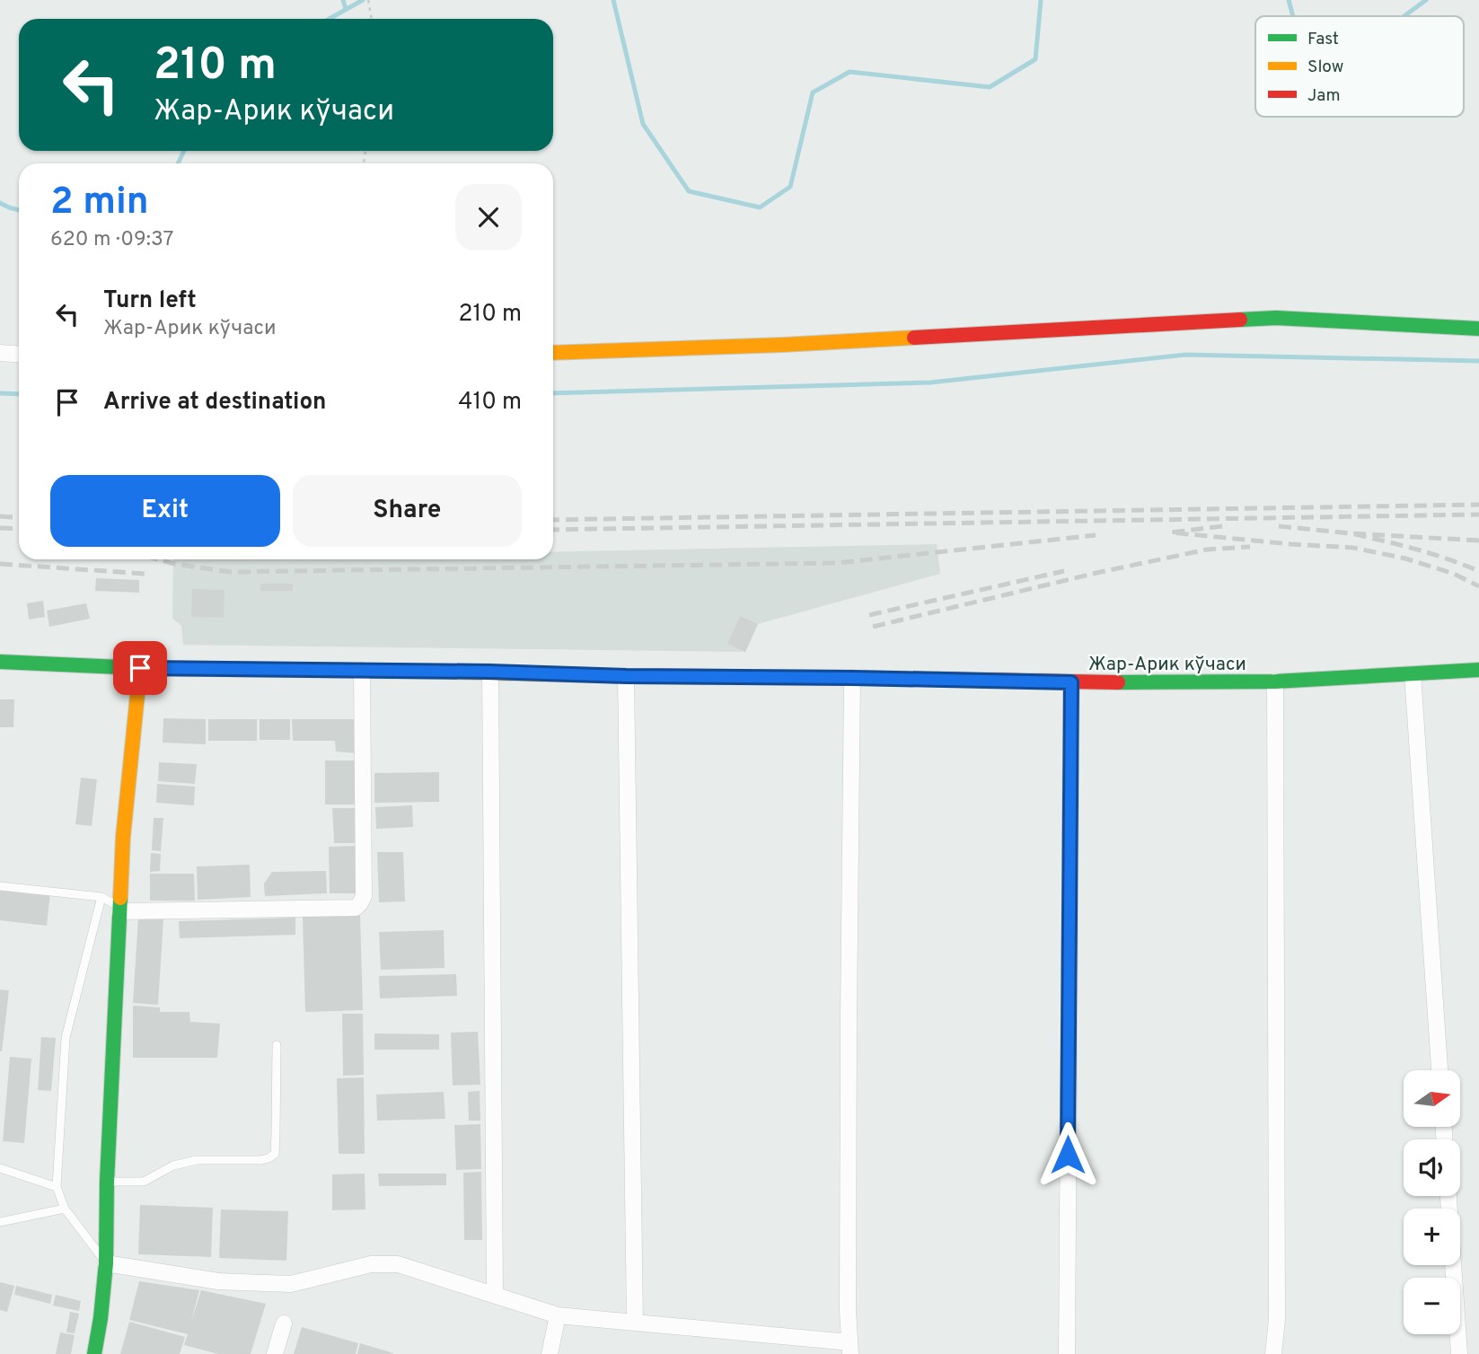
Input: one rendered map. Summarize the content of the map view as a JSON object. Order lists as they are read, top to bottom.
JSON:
{
  "streets": {
    "main road": ["Жар-Арик кўчаси"]
  },
  "legend": ["Fast", "Slow", "Jam"],
  "north": "right",
  "page": {
    "turn": ["210 m", "Жар-Арик кўчаси"],
    "heading": ["2 min", "620 m · 09:37"],
    "list": [
      {
        "name": "Turn left",
        "note": "Жар-Арик кўчаси",
        "value": "210 m"
      },
      {
        "name": "Arrive at destination",
        "value": "410 m"
      }
    ],
    "buttons": ["Exit", "Share"],
    "map_buttons": ["+", "−"]
  }
}
